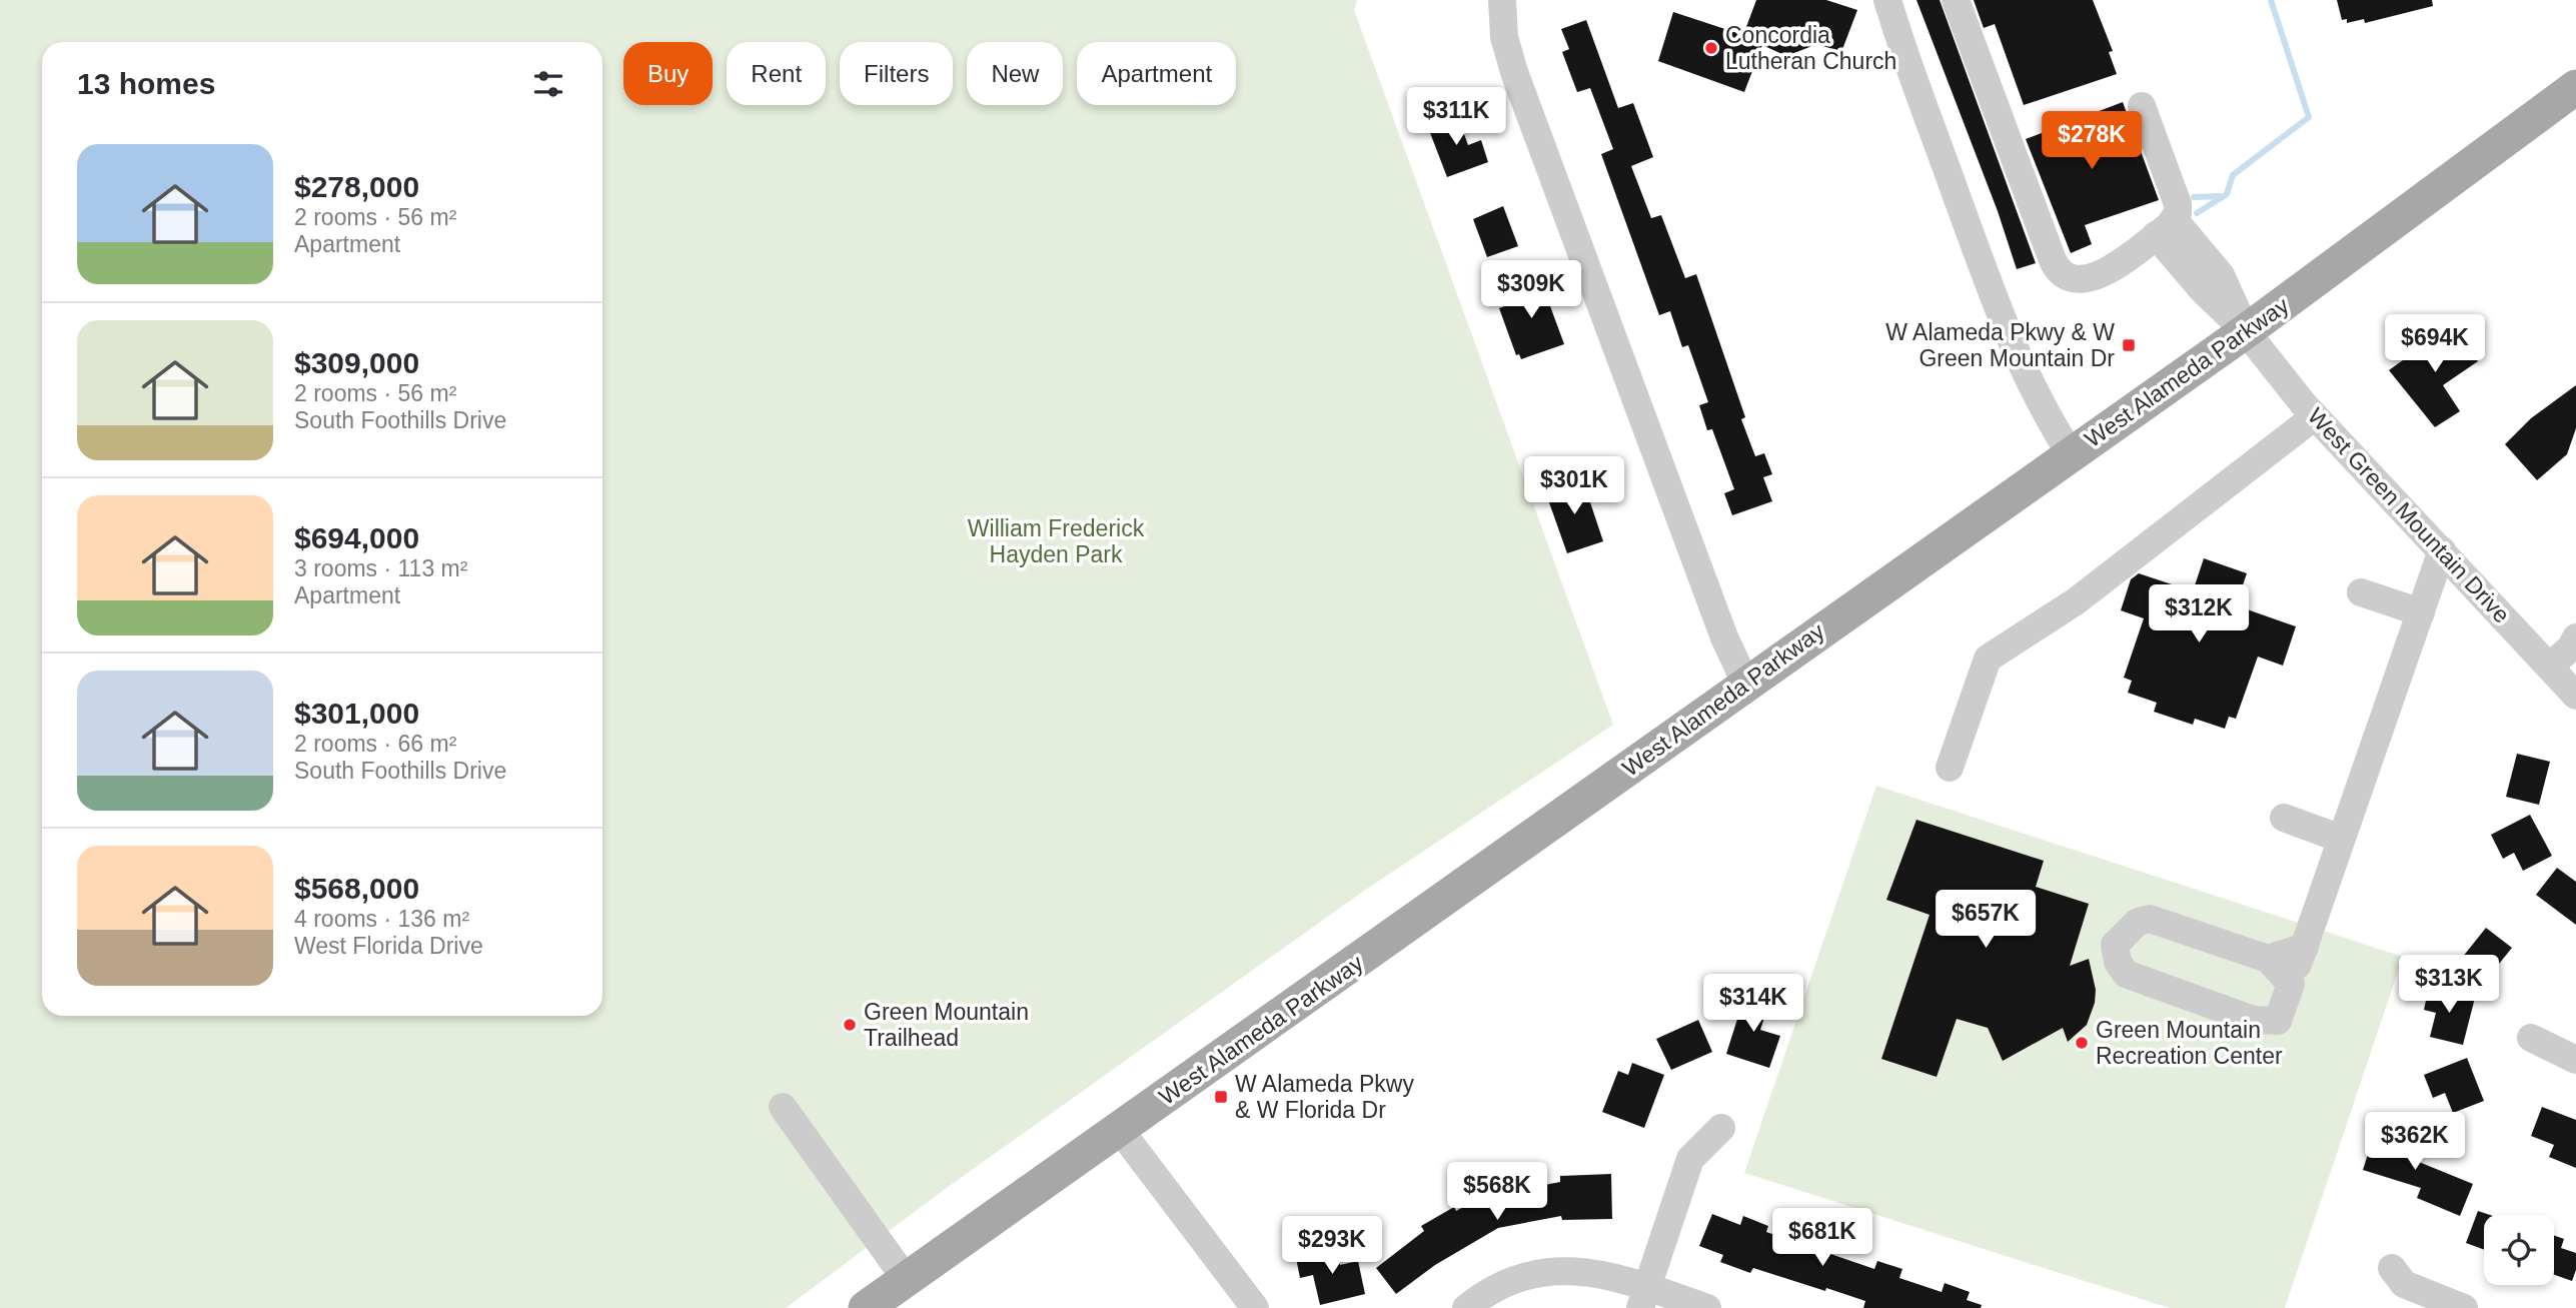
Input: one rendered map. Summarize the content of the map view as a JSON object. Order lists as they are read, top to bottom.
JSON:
{
  "streets": {
    "main road": ["West Alameda Parkway"],
    "street": ["West Green Mountain Drive"]
  },
  "crossings": [
    ["West Alameda Parkway", "West Green Mountain Drive"]
  ],
  "parks": ["William Frederick Hayden Park"],
  "places": {
    "other": ["Concordia Lutheran Church", "Green Mountain Trailhead", "Green Mountain Recreation Center"],
    "transit": ["W Alameda Pkwy & W Green Mountain Dr", "W Alameda Pkwy & W Florida Dr"]
  },
  "page": {
    "chip": [
      "Buy",
      "Rent",
      "Filters",
      "New",
      "Apartment"
    ],
    "heading": "13 homes",
    "price": [
      "$311K",
      "$278K",
      "$309K",
      "$694K",
      "$301K",
      "$312K",
      "$657K",
      "$313K",
      "$314K",
      "$362K",
      "$568K",
      "$681K",
      "$293K"
    ],
    "list": [
      {
        "name": "$278,000",
        "note": "2 rooms · 56 m² · Apartment"
      },
      {
        "name": "$309,000",
        "note": "2 rooms · 56 m² · South Foothills Drive"
      },
      {
        "name": "$694,000",
        "note": "3 rooms · 113 m² · Apartment"
      },
      {
        "name": "$301,000",
        "note": "2 rooms · 66 m² · South Foothills Drive"
      },
      {
        "name": "$568,000",
        "note": "4 rooms · 136 m² · West Florida Drive"
      }
    ]
  }
}
